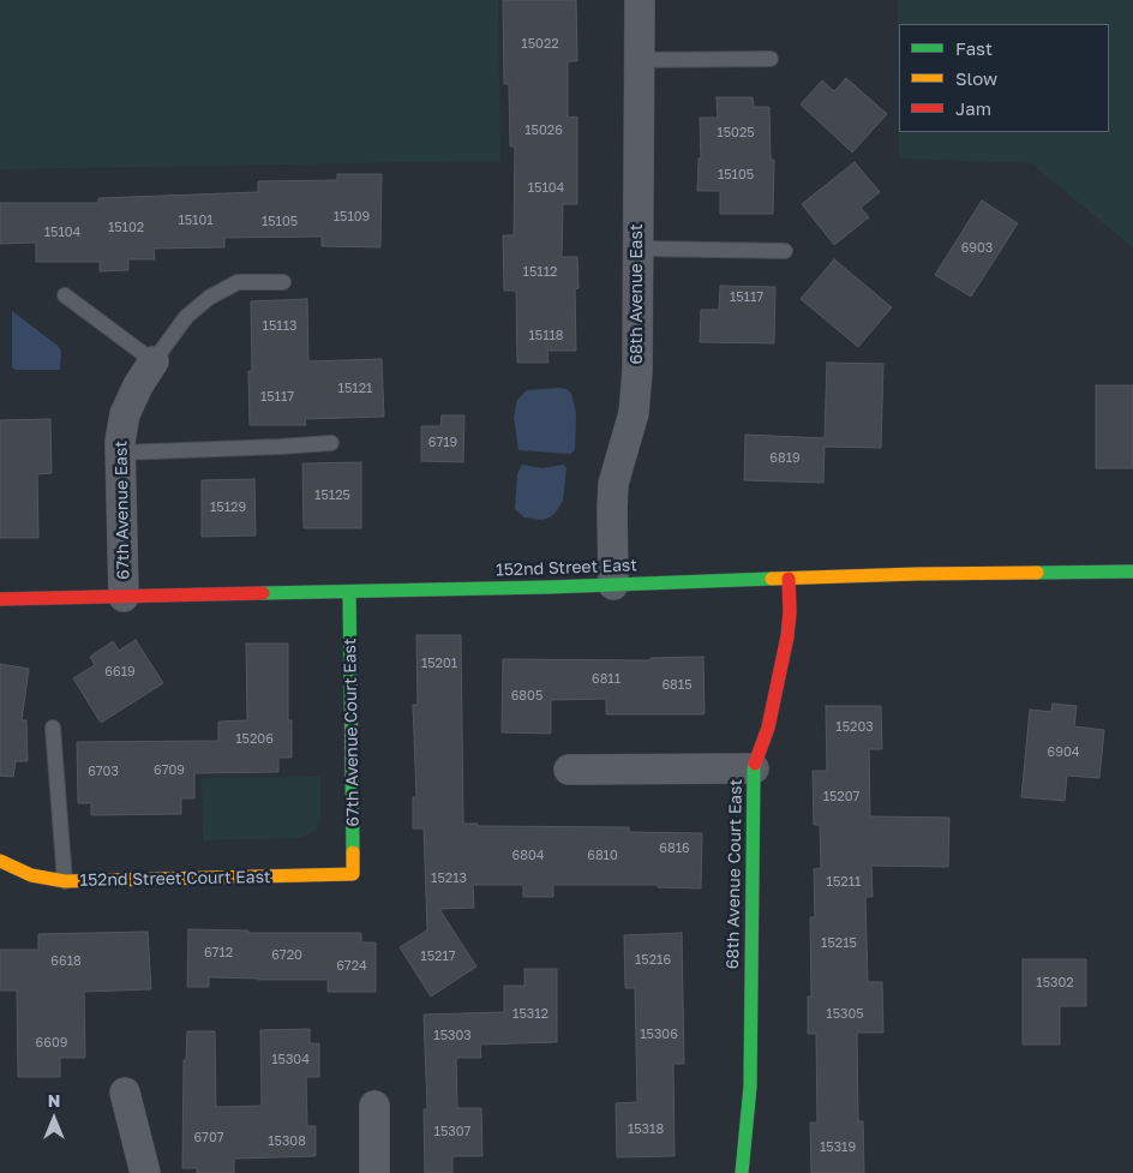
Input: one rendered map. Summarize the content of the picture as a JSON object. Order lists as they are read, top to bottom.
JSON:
{
  "streets": {
    "street": [
      "68th Avenue East",
      "67th Avenue East",
      "152nd Street East",
      "67th Avenue Court East",
      "68th Avenue Court East",
      "152nd Street Court East"
    ]
  },
  "crossings": [
    ["68th Avenue East", "152nd Street East"],
    ["67th Avenue East", "152nd Street East"],
    ["152nd Street East", "67th Avenue Court East"],
    ["152nd Street East", "68th Avenue Court East"],
    ["67th Avenue Court East", "152nd Street Court East"]
  ],
  "house_numbers": [
    "15022",
    "15026",
    "15025",
    "15105",
    "15104",
    "15109",
    "15101",
    "15105",
    "15102",
    "15104",
    "6903",
    "15112",
    "15117",
    "15113",
    "15118",
    "15121",
    "15117",
    "6719",
    "6819",
    "15125",
    "15129",
    "15201",
    "6619",
    "6811",
    "6815",
    "6805",
    "15203",
    "15206",
    "6904",
    "6709",
    "6703",
    "15207",
    "6816",
    "6804",
    "6810",
    "15213",
    "15211",
    "15215",
    "6712",
    "6720",
    "15217",
    "15216",
    "6618",
    "6724",
    "15302",
    "15312",
    "15305",
    "15306",
    "15303",
    "6609",
    "15304",
    "15318",
    "15307",
    "6707",
    "15308",
    "15319"
  ],
  "legend": ["Fast", "Slow", "Jam"],
  "north": "top"
}
